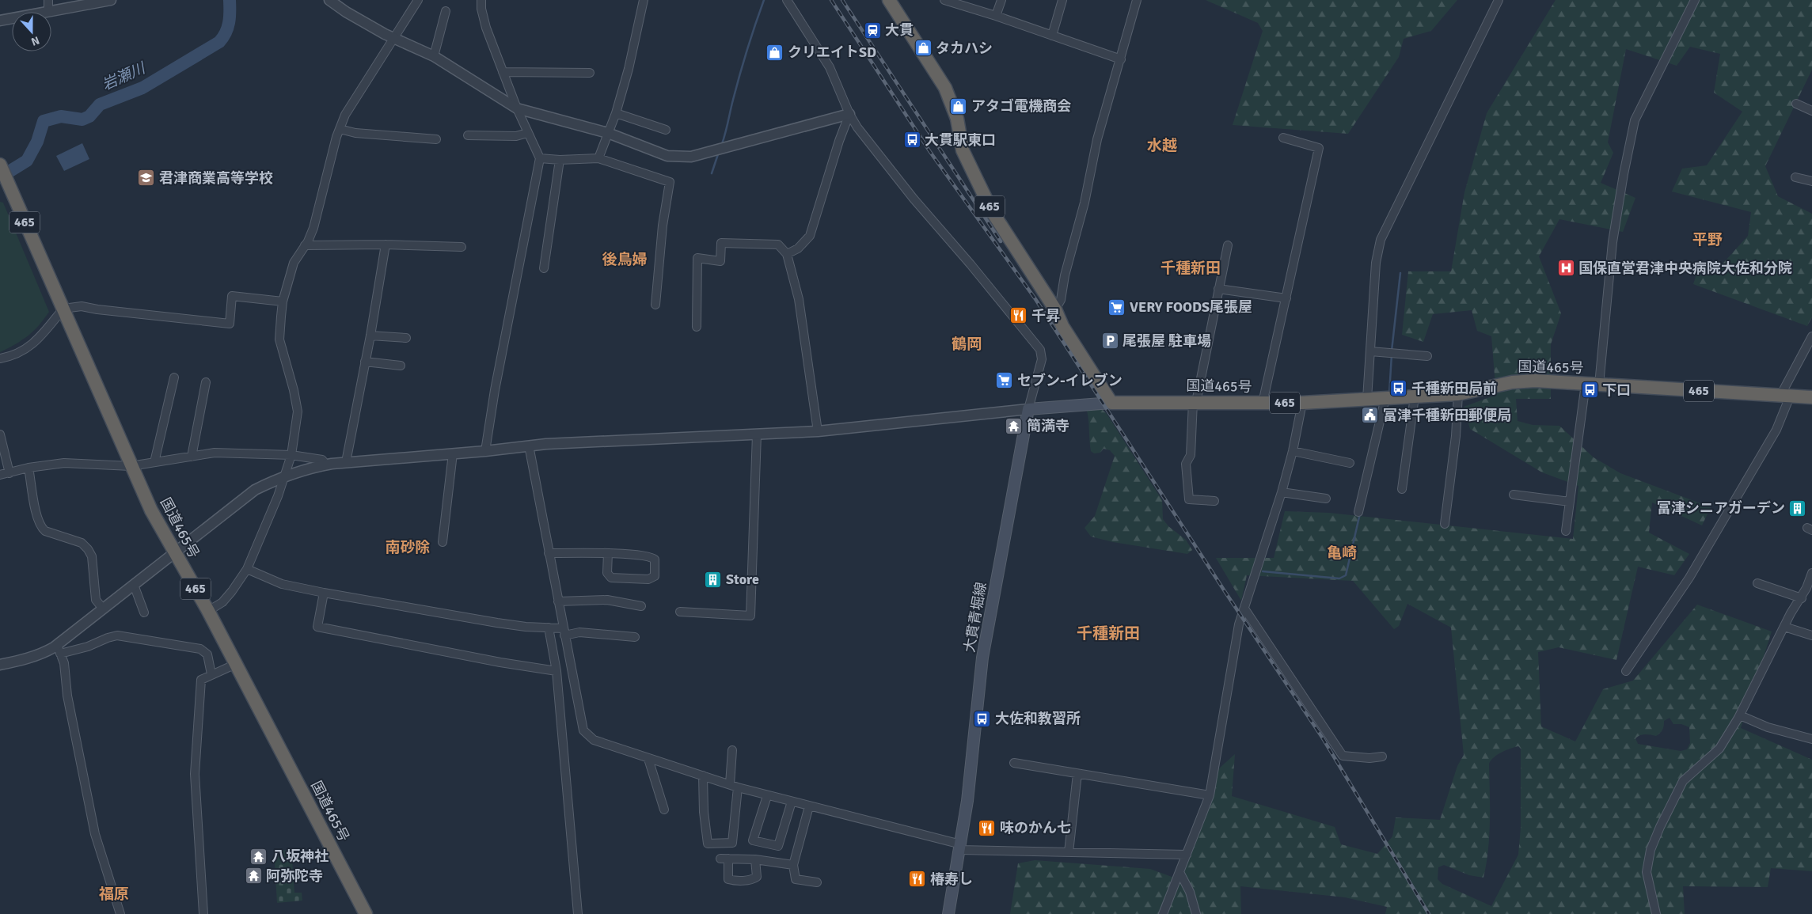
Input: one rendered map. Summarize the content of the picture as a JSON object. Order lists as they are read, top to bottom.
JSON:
{
  "streets": {
    "highway": ["465", "国道465号"],
    "main road": ["大貫青堀線"]
  },
  "crossings": [
    ["465", "国道465号"]
  ],
  "districts": [
    "水越",
    "平野",
    "後鳥婦",
    "千種新田",
    "鶴岡",
    "南砂除",
    "亀崎",
    "千種新田",
    "福原"
  ],
  "water": ["岩瀬川"],
  "places": {
    "station": ["大貫"],
    "shop": ["タカハシ", "クリエイトSD", "アタゴ電機商会"],
    "bus stop": [
      "大貫駅東口",
      "千種新田局前",
      "下口",
      "大佐和教習所"
    ],
    "school or university": ["君津商業高等学校"],
    "hospital": ["国保直営君津中央病院大佐和分院"],
    "supermarket": ["VERY FOODS尾張屋", "セブン-イレブン"],
    "restaurant": ["千昇", "味のかん七", "椿寿し"],
    "parking": ["尾張屋 駐車場"],
    "public building": ["富津千種新田郵便局"],
    "temple": ["簡満寺", "八坂神社", "阿弥陀寺"],
    "building": ["富津シニアガーデン", "Store"]
  },
  "north": "bottom"
}
